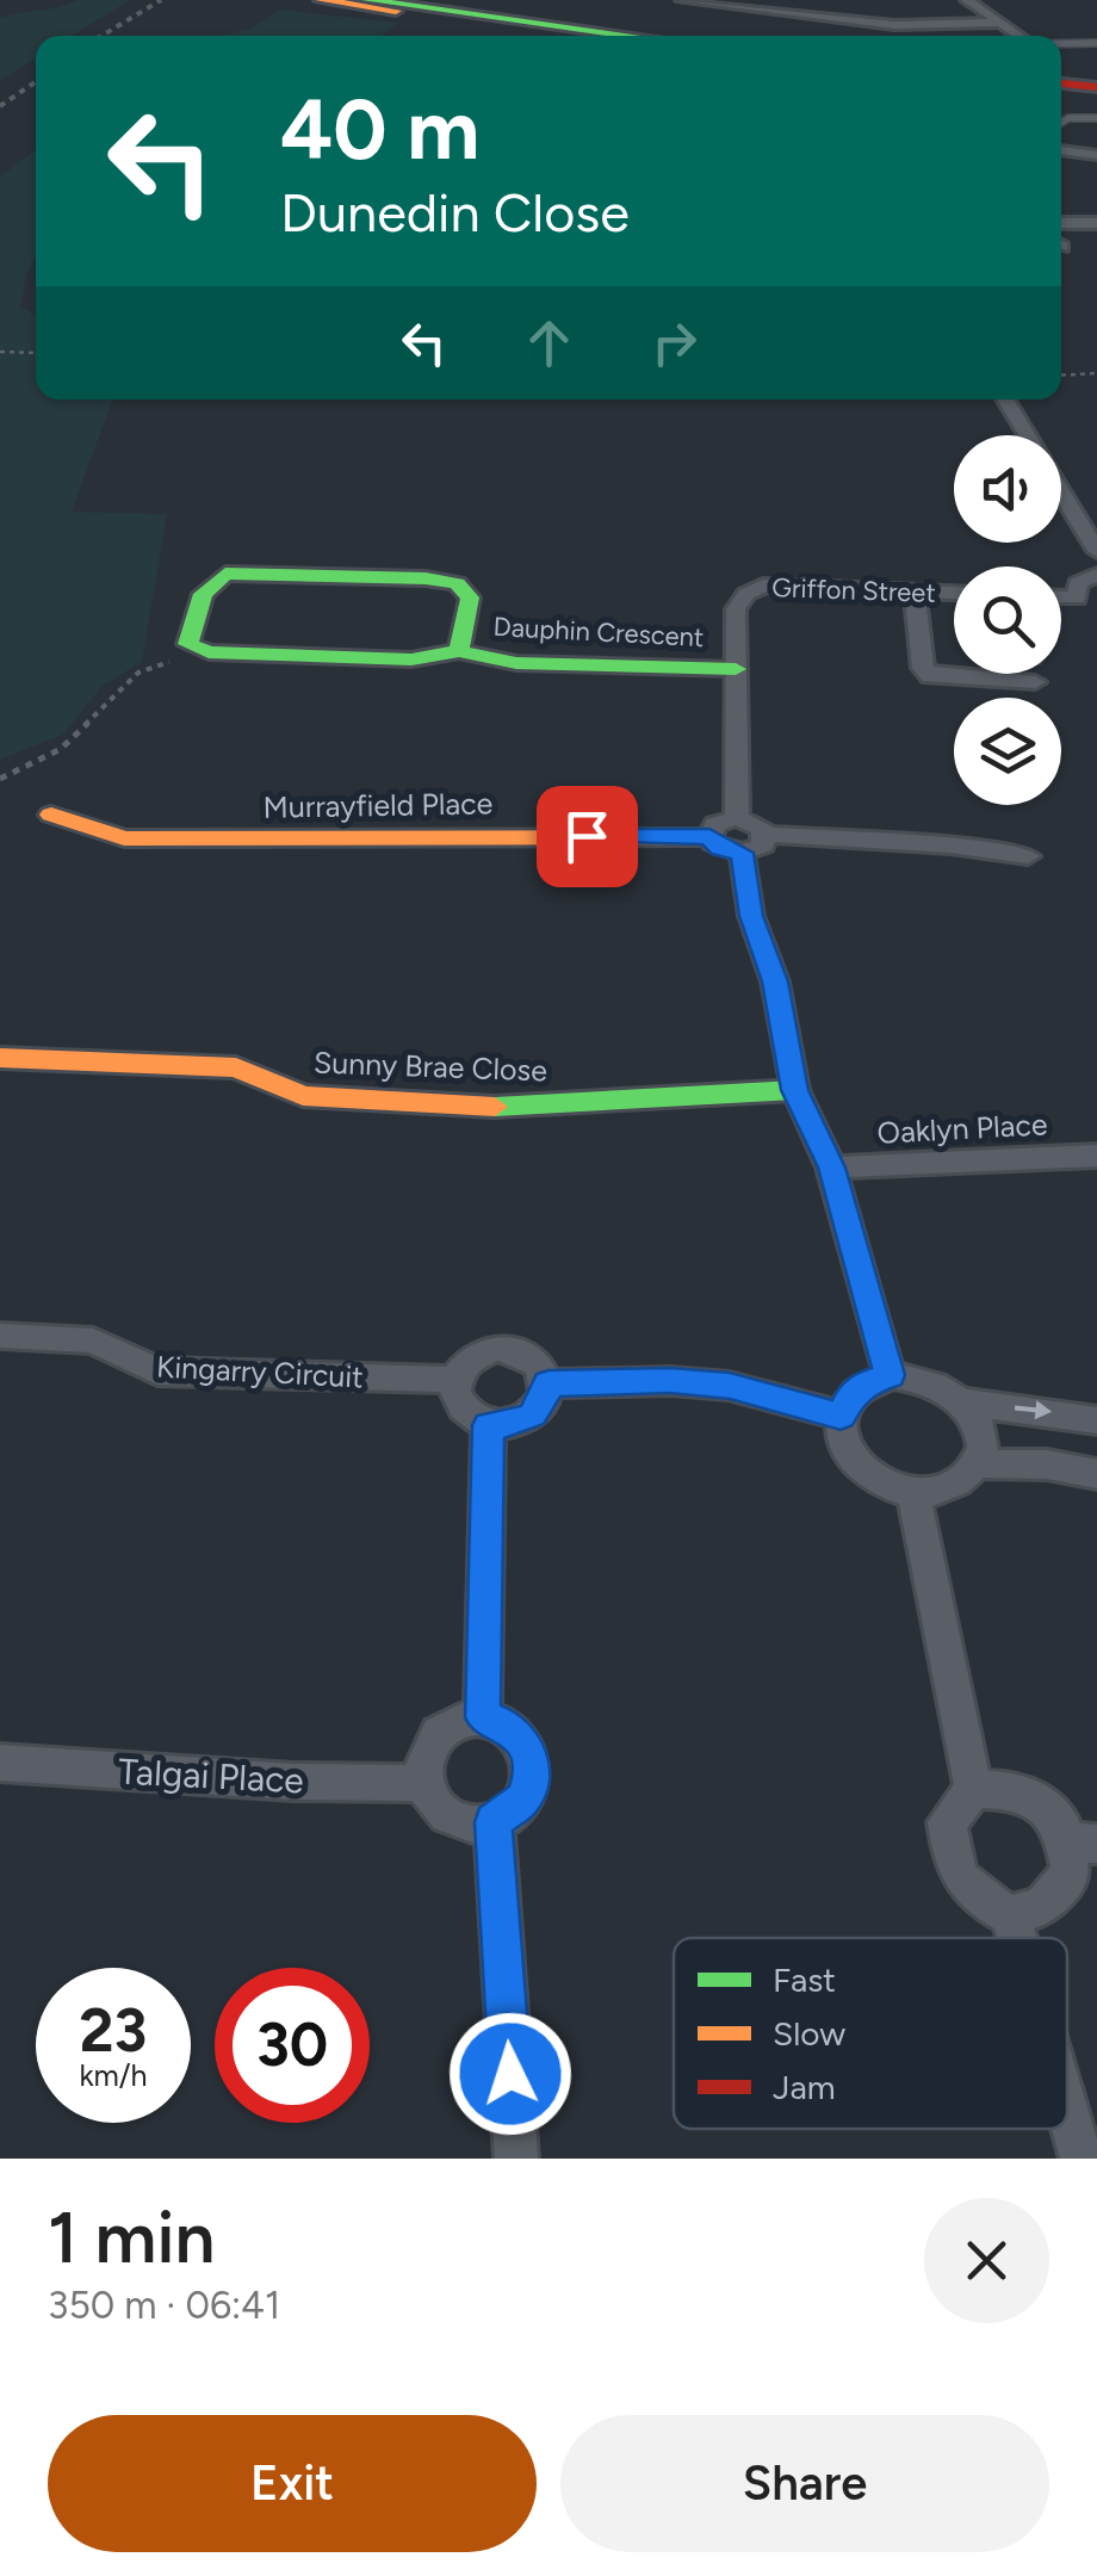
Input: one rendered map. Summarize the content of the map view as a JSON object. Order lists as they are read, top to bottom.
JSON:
{
  "streets": {
    "street": [
      "Griffon Street",
      "Dauphin Crescent",
      "Murrayfield Place",
      "Sunny Brae Close",
      "Oaklyn Place",
      "Kingarry Circuit",
      "Talgai Place"
    ]
  },
  "crossings": [
    ["Griffon Street", "Dauphin Crescent"],
    ["Griffon Street", "Murrayfield Place"]
  ],
  "legend": ["Fast", "Slow", "Jam"],
  "page": {
    "turn": ["40 m", "Dunedin Close"],
    "speed": "23 km/h",
    "limit": "30",
    "heading": ["1 min", "350 m · 06:41"],
    "buttons": ["Exit", "Share"]
  }
}
